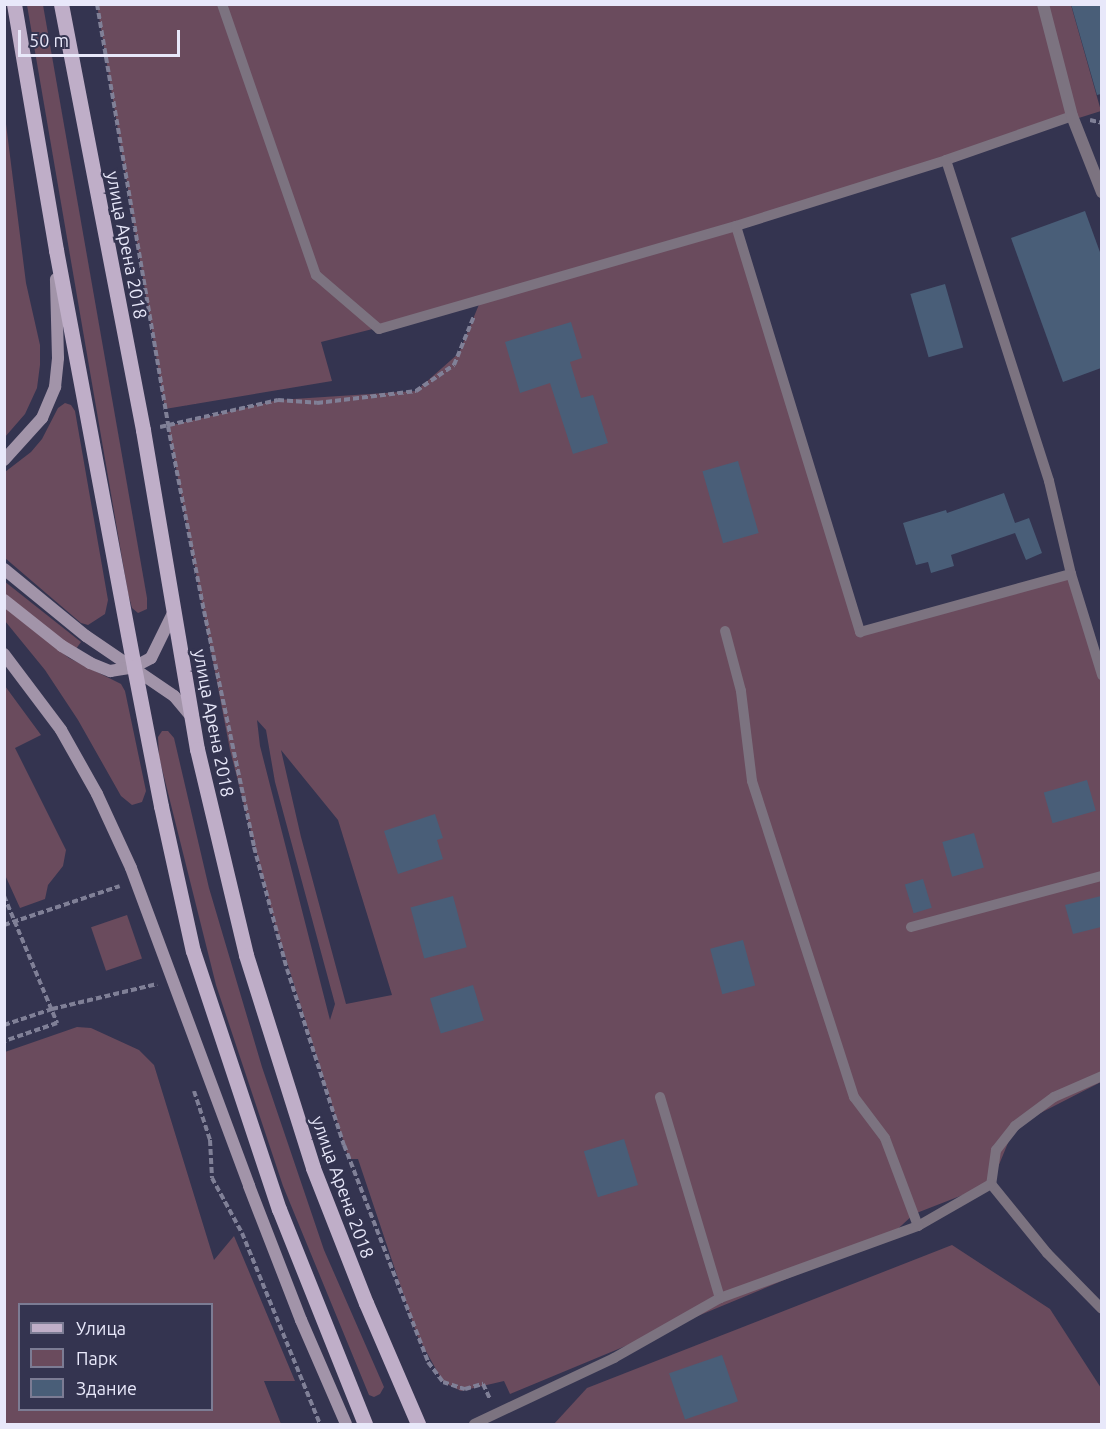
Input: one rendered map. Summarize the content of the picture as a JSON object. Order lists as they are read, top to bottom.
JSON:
{
  "streets": {
    "main road": ["улица Арена 2018"]
  },
  "legend": ["Улица", "Парк", "Здание"],
  "scale_bar": "50 m"
}
